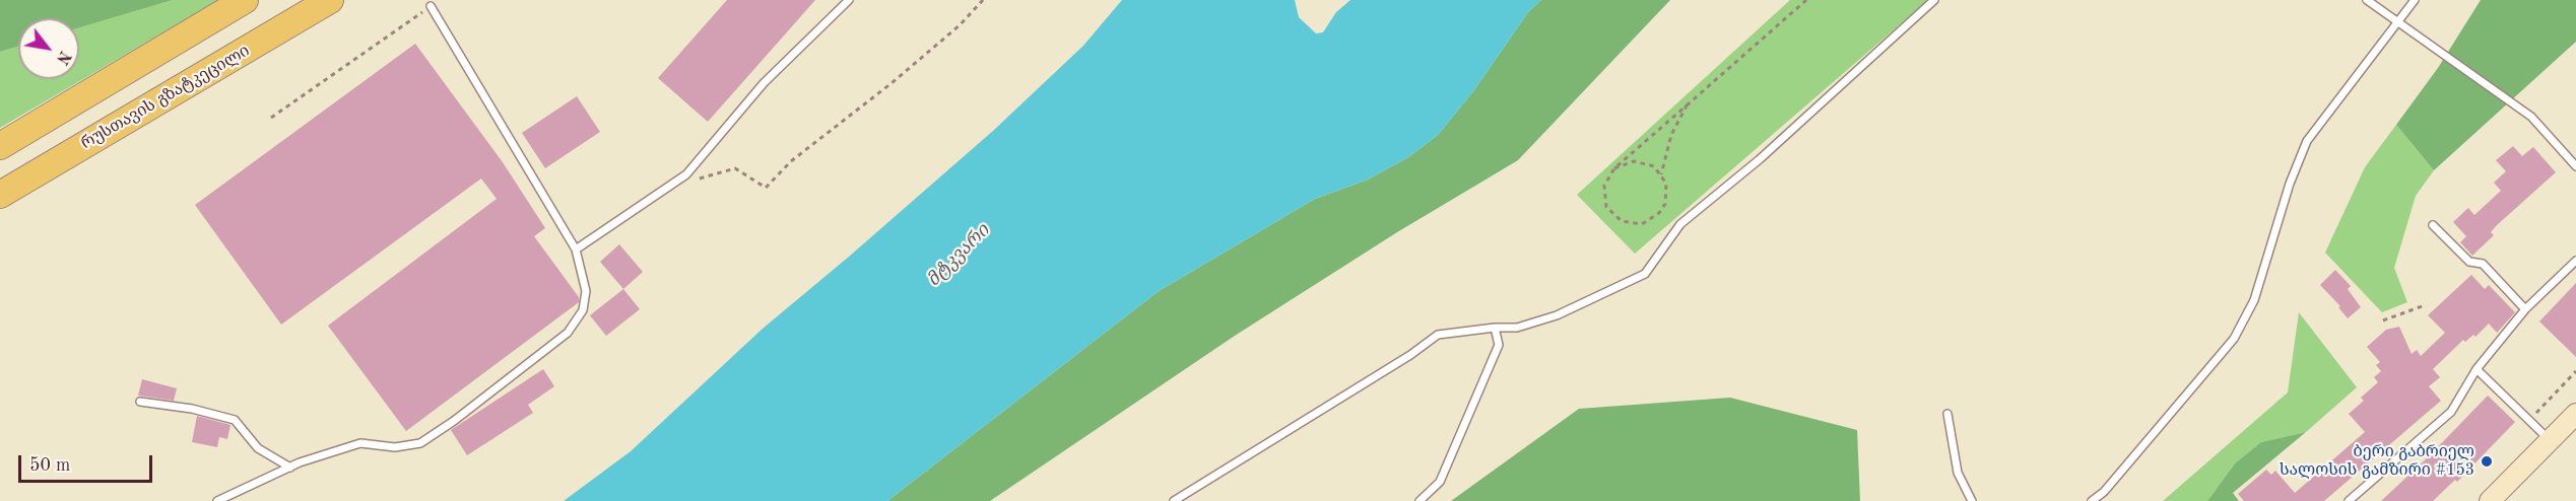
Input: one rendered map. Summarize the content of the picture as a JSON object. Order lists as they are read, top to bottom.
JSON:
{
  "streets": {
    "highway": ["რუსთავის გზატკეცილი"]
  },
  "water": ["მტკვარი"],
  "places": ["ბერი გაბრიელ სალოსის გამზირი #153"],
  "scale_bar": "50 m",
  "north": "bottom right"
}
